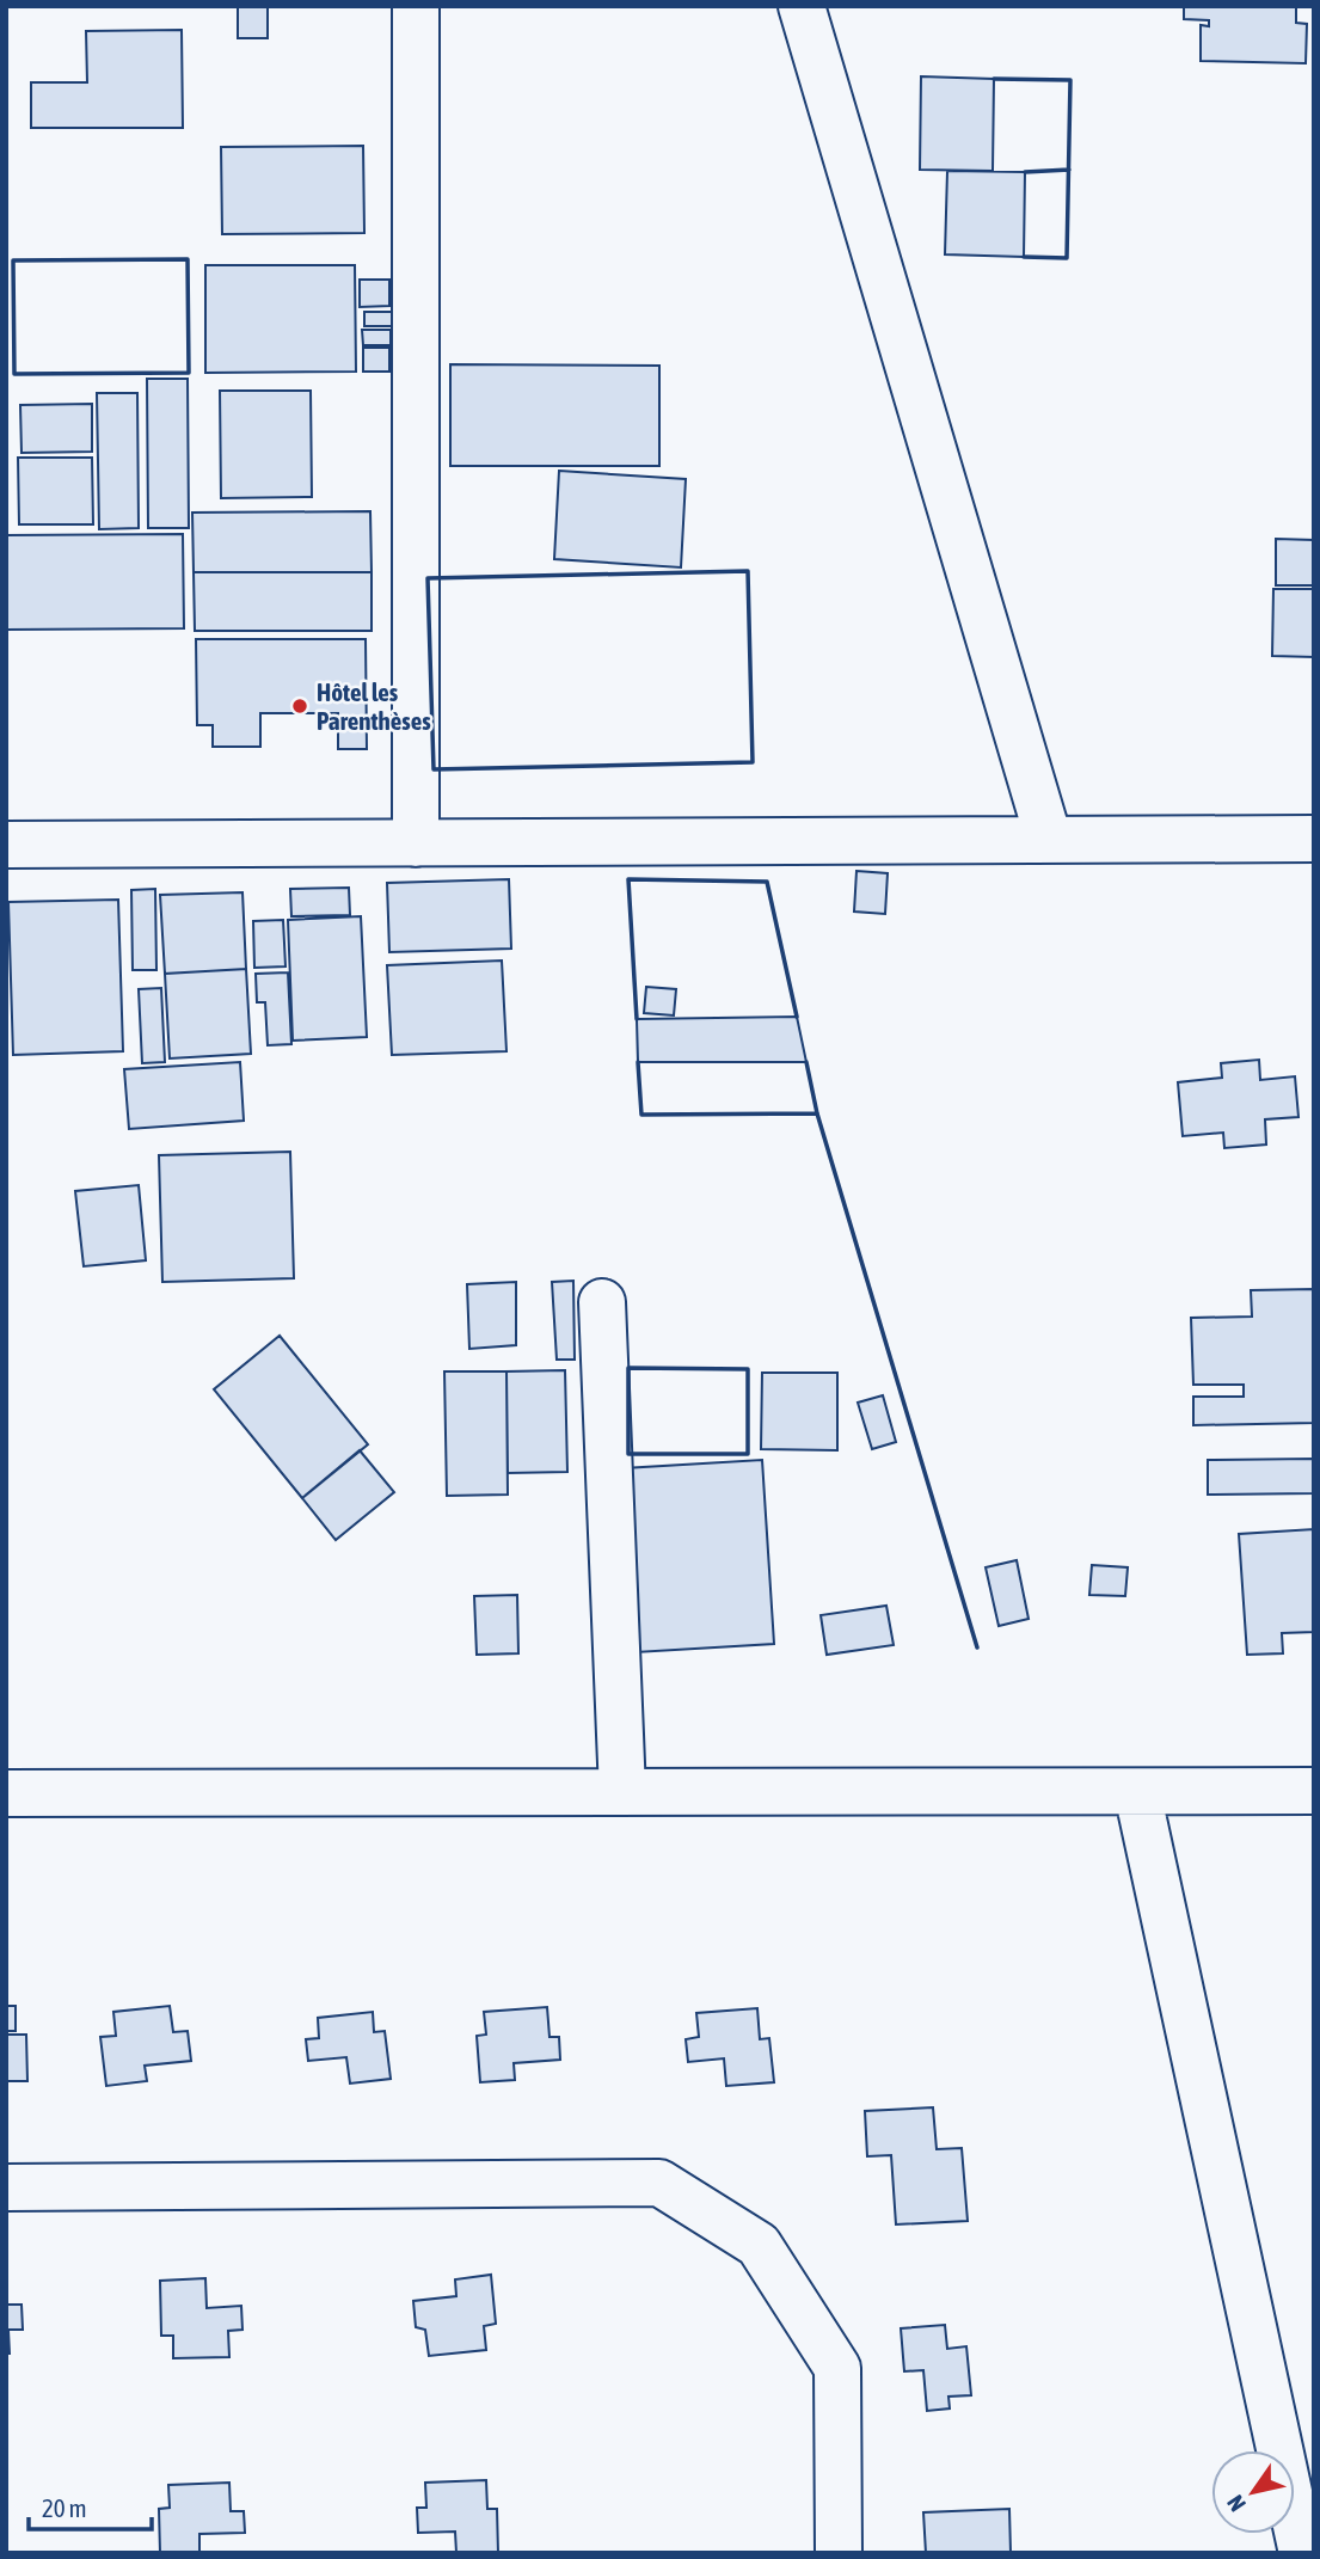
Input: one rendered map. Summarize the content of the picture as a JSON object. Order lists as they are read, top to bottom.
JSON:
{
  "places": ["Hôtel les Parenthèses"],
  "scale_bar": "20 m",
  "north": "bottom left"
}
